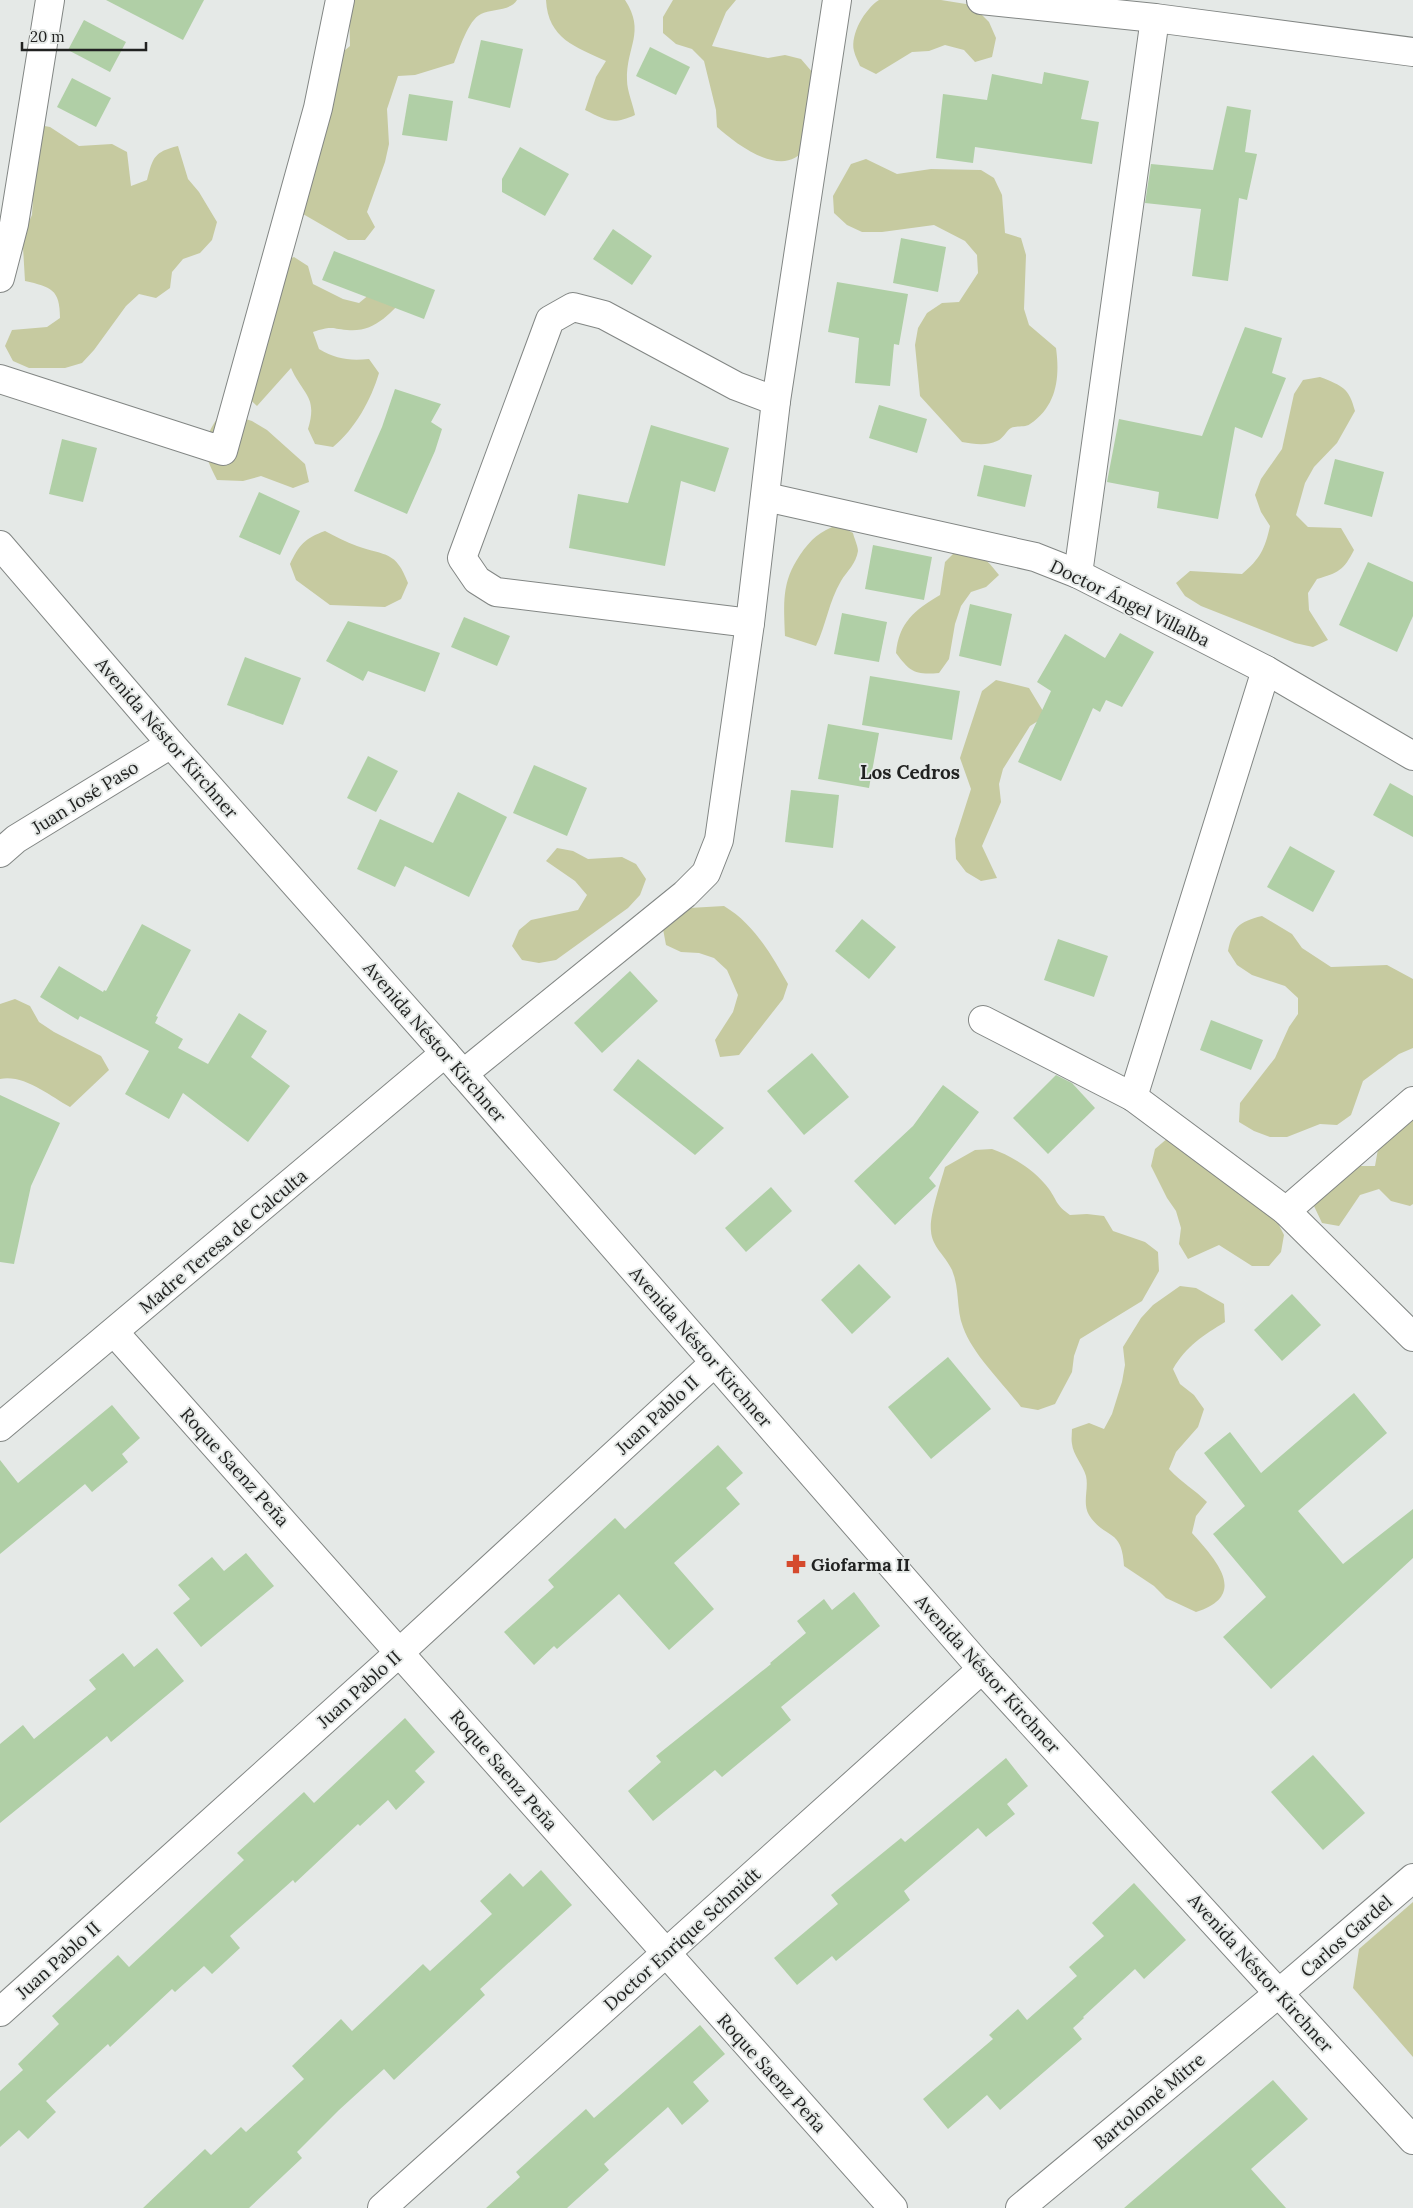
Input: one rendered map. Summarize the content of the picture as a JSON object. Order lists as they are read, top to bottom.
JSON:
{
  "streets": {
    "street": [
      "Doctor Ángel Villalba",
      "Avenida Néstor Kirchner",
      "Juan José Paso",
      "Madre Teresa de Calculta",
      "Juan Pablo II",
      "Roque Saenz Peña",
      "Carlos Gardel",
      "Doctor Enrique Schmidt",
      "Bartolomé Mitre"
    ]
  },
  "crossings": [
    ["Avenida Néstor Kirchner", "Juan José Paso"],
    ["Avenida Néstor Kirchner", "Madre Teresa de Calculta"],
    ["Avenida Néstor Kirchner", "Juan Pablo II"],
    ["Avenida Néstor Kirchner", "Carlos Gardel"],
    ["Avenida Néstor Kirchner", "Doctor Enrique Schmidt"],
    ["Avenida Néstor Kirchner", "Bartolomé Mitre"],
    ["Madre Teresa de Calculta", "Roque Saenz Peña"],
    ["Juan Pablo II", "Roque Saenz Peña"],
    ["Roque Saenz Peña", "Doctor Enrique Schmidt"],
    ["Carlos Gardel", "Bartolomé Mitre"]
  ],
  "districts": ["Los Cedros"],
  "places": {
    "pharmacy": ["Giofarma II"]
  },
  "scale_bar": "20 m"
}
